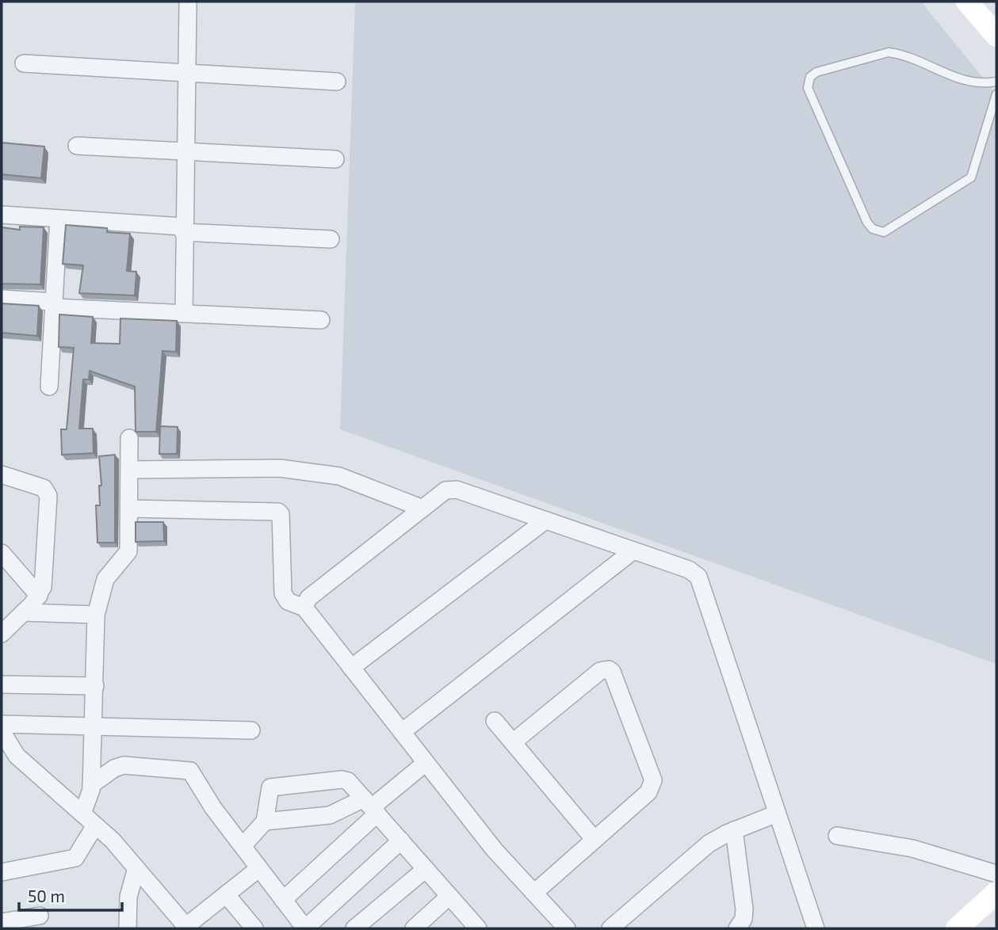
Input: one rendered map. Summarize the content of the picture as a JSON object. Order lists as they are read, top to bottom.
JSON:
{
  "scale_bar": "50 m"
}
